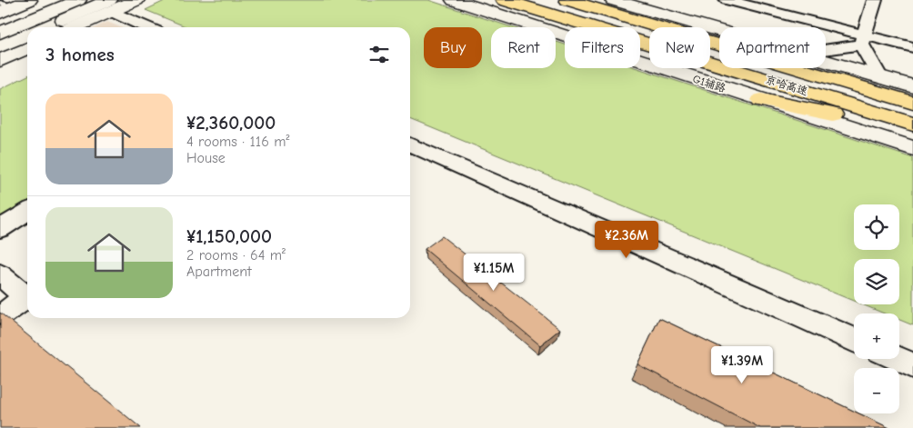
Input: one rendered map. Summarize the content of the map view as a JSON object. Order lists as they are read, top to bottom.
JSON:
{
  "streets": {
    "highway": ["京哈高速"],
    "street": ["G1辅路"]
  },
  "page": {
    "chip": [
      "Buy",
      "Rent",
      "Filters",
      "New",
      "Apartment"
    ],
    "heading": "3 homes",
    "list": [
      {
        "name": "¥2,360,000",
        "note": "4 rooms · 116 m² · House"
      },
      {
        "name": "¥1,150,000",
        "note": "2 rooms · 64 m² · Apartment"
      }
    ],
    "map_buttons": ["+", "−"],
    "price": ["¥2.36M", "¥1.15M", "¥1.39M"]
  }
}
